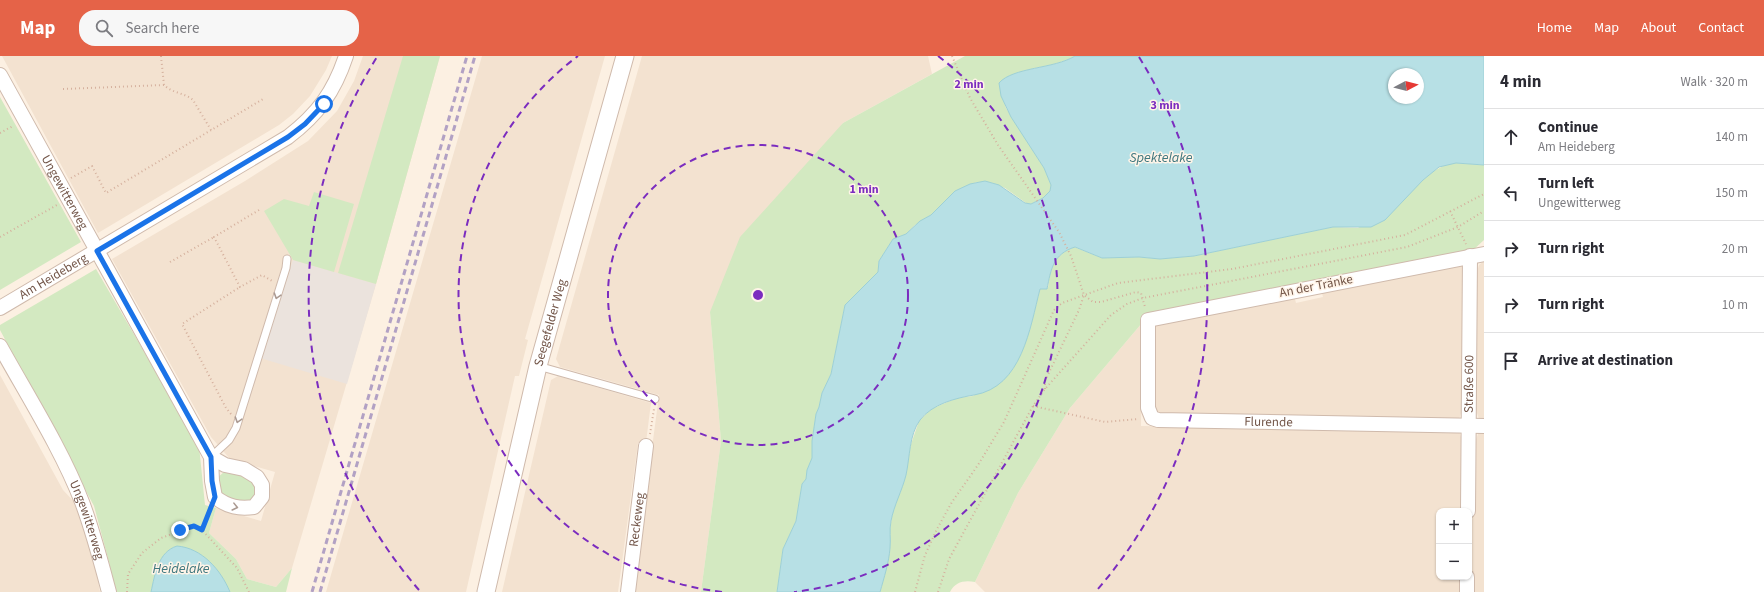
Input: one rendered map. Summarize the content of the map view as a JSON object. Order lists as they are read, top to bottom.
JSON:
{
  "streets": {
    "street": [
      "Ungewitterweg",
      "Am Heideberg",
      "An der Tränke",
      "Seegefelder Weg",
      "Straße 600",
      "Flurende",
      "Reckeweg"
    ]
  },
  "crossings": [
    ["Ungewitterweg", "Am Heideberg"],
    ["An der Tränke", "Straße 600"],
    ["Straße 600", "Flurende"]
  ],
  "water": ["Spektelake", "Heidelake"],
  "north": "right",
  "page": {
    "header": "Map",
    "search": "Search here",
    "nav": [
      "Home",
      "Map",
      "About",
      "Contact"
    ],
    "heading": ["4 min", "Walk · 320 m"],
    "list": [
      ["Continue", "Am Heideberg", "140 m"],
      ["Turn left", "Ungewitterweg", "150 m"],
      ["Turn right", "20 m"],
      ["Turn right", "10 m"],
      "Arrive at destination"
    ],
    "map_buttons": ["+", "−"]
  },
  "rings": ["2 min", "3 min", "1 min"]
}
